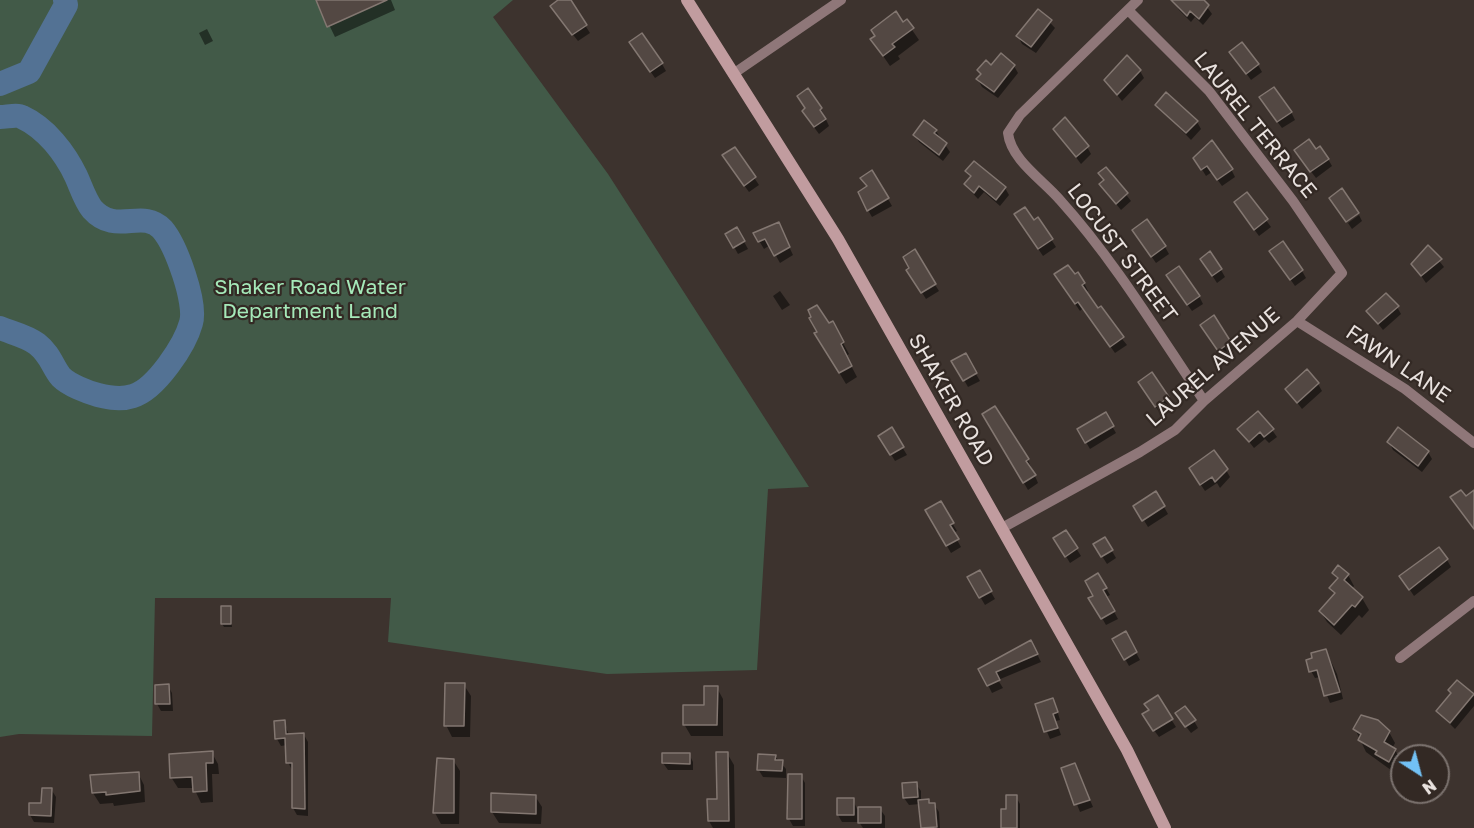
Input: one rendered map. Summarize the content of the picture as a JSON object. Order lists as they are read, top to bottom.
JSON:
{
  "streets": {
    "street": [
      "LAUREL TERRACE",
      "LOCUST STREET",
      "FAWN LANE",
      "LAUREL AVENUE",
      "SHAKER ROAD"
    ]
  },
  "crossings": [
    ["LAUREL TERRACE", "LOCUST STREET"],
    ["LAUREL TERRACE", "LAUREL AVENUE"],
    ["LOCUST STREET", "LAUREL AVENUE"],
    ["FAWN LANE", "LAUREL AVENUE"],
    ["LAUREL AVENUE", "SHAKER ROAD"]
  ],
  "parks": ["Shaker Road Water Department Land"],
  "north": "bottom right"
}
